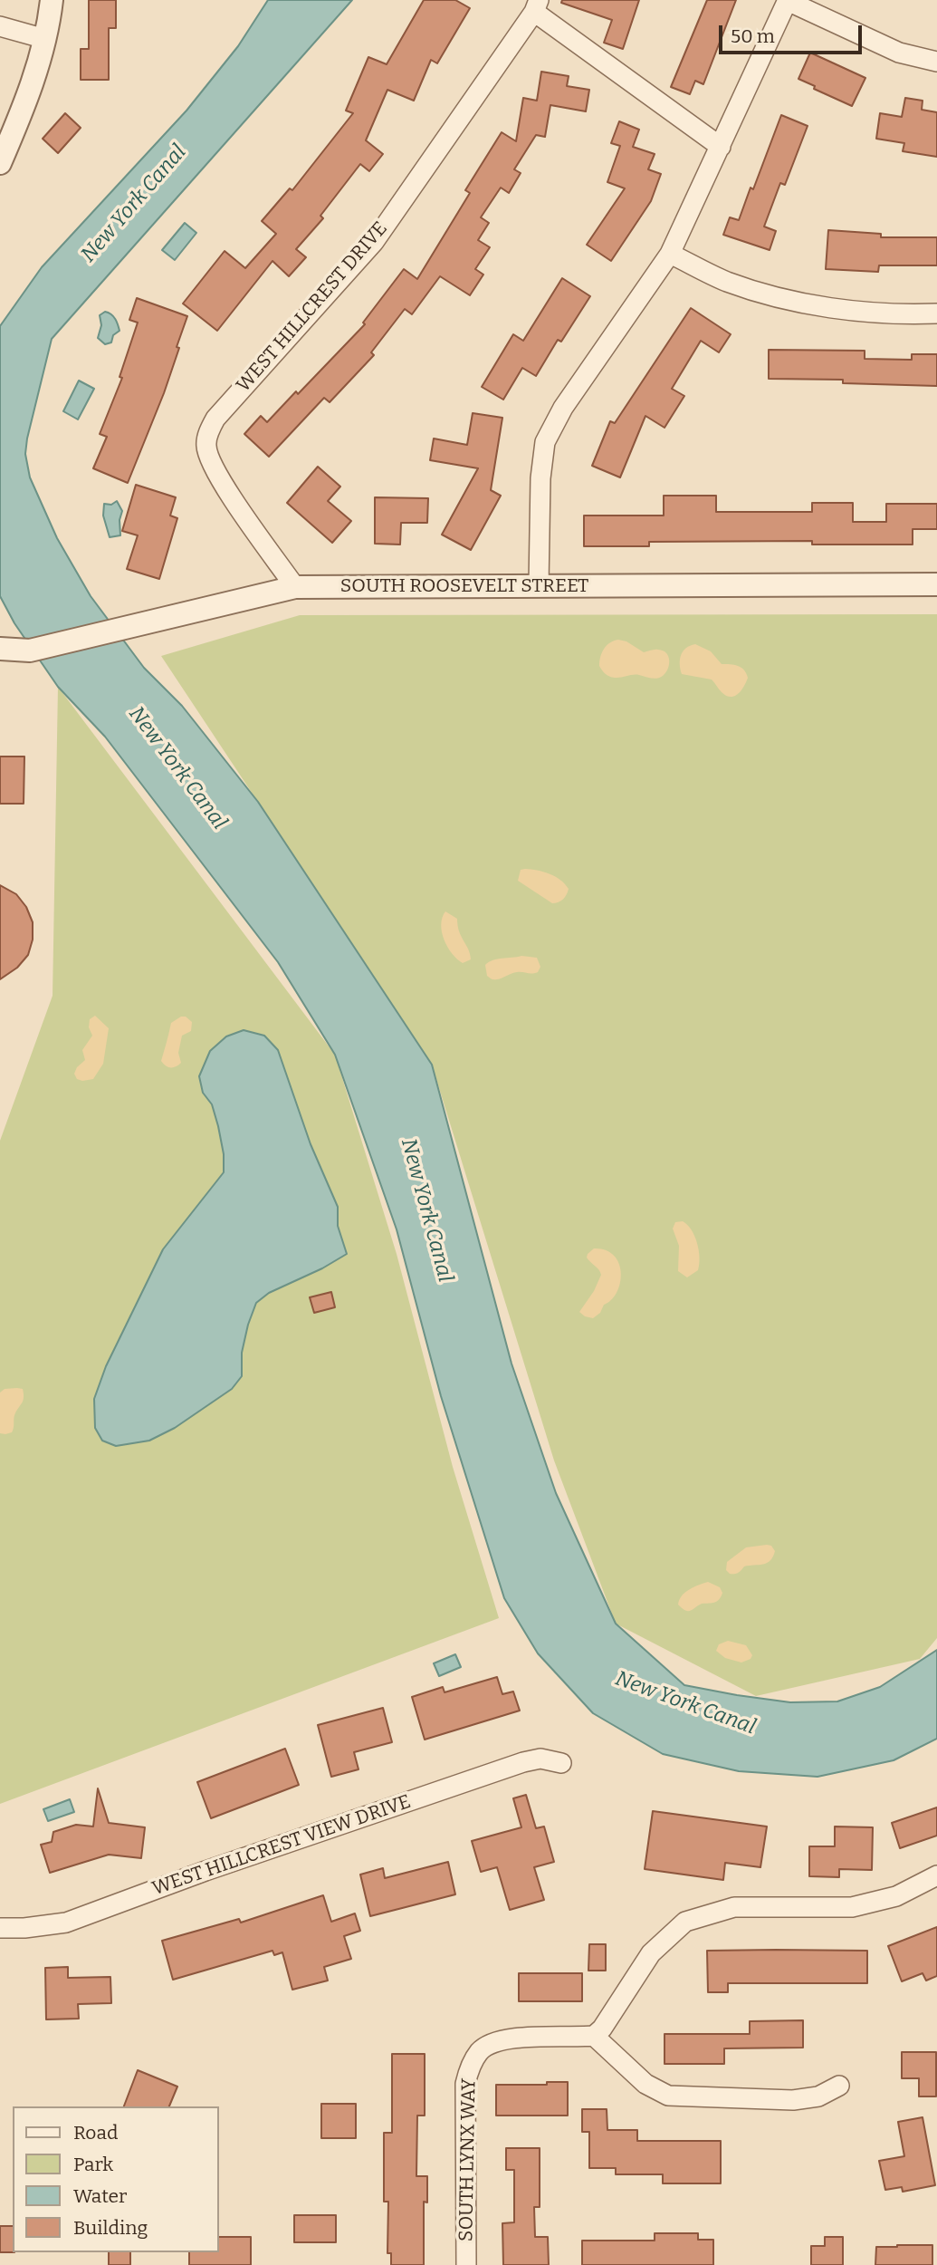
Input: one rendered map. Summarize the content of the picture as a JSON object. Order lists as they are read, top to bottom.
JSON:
{
  "streets": {
    "street": [
      "WEST HILLCREST DRIVE",
      "SOUTH ROOSEVELT STREET",
      "WEST HILLCREST VIEW DRIVE",
      "SOUTH LYNX WAY"
    ]
  },
  "crossings": [
    ["WEST HILLCREST DRIVE", "SOUTH ROOSEVELT STREET"]
  ],
  "water": ["New York Canal"],
  "legend": [
    "Road",
    "Park",
    "Water",
    "Building"
  ],
  "scale_bar": "50 m"
}
